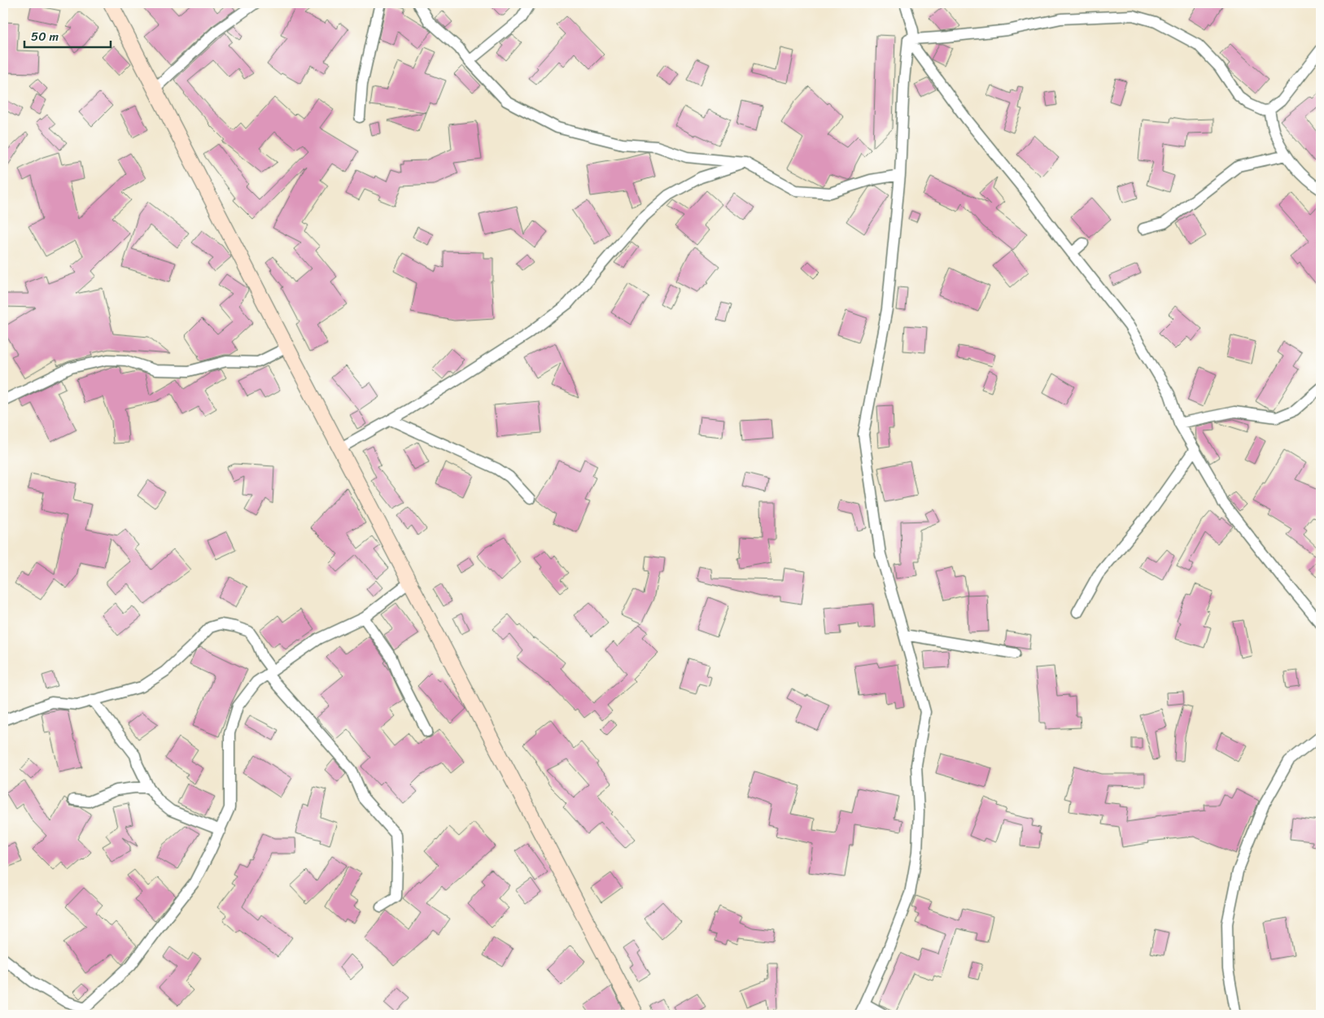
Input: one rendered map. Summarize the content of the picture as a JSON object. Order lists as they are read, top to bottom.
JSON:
{
  "scale_bar": "50 m"
}
